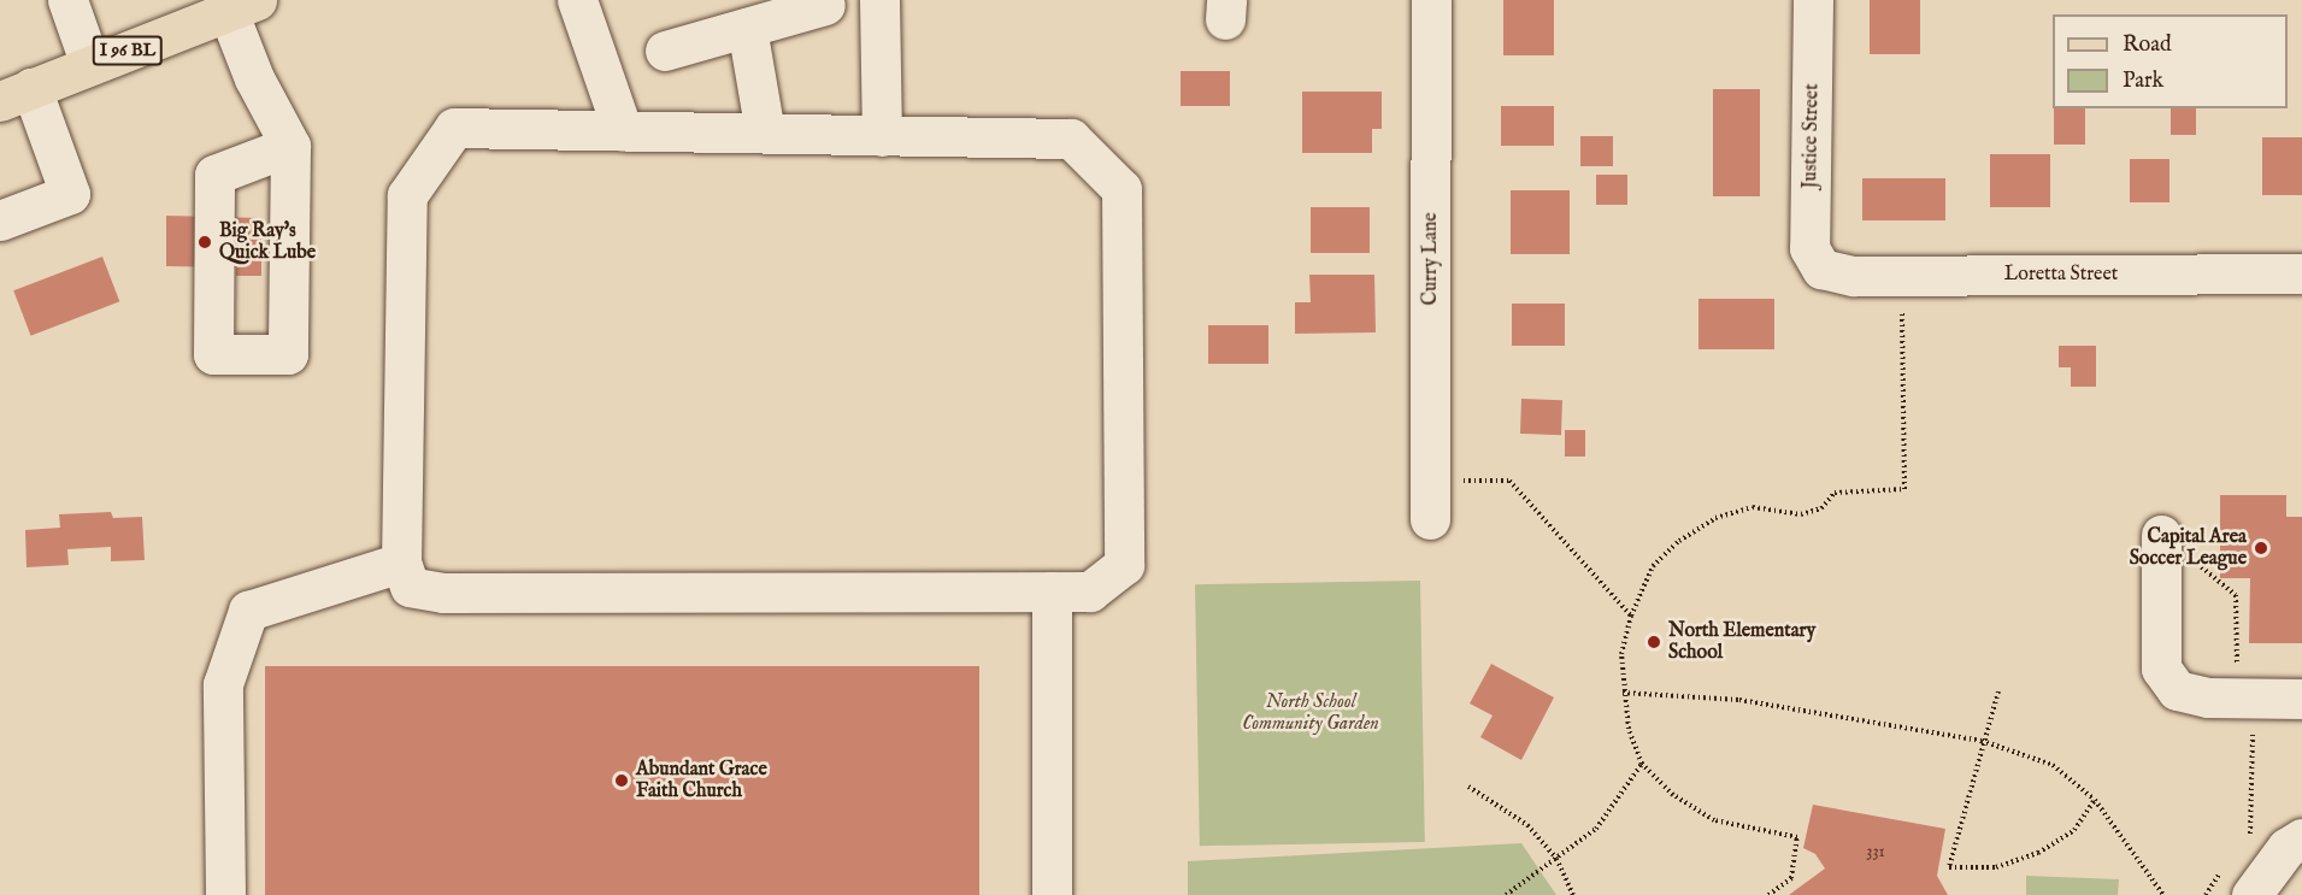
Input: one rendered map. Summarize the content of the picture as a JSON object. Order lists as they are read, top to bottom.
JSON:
{
  "streets": {
    "main road": ["I 96 BL"],
    "street": ["Justice Street", "Curry Lane", "Loretta Street"]
  },
  "crossings": [
    ["Justice Street", "Loretta Street"]
  ],
  "parks": ["North School Community Garden"],
  "places": [
    "Big Ray's Quick Lube",
    "Capital Area Soccer League",
    "North Elementary School",
    "Abundant Grace Faith Church"
  ],
  "house_numbers": ["331"],
  "legend": ["Road", "Park"]
}
